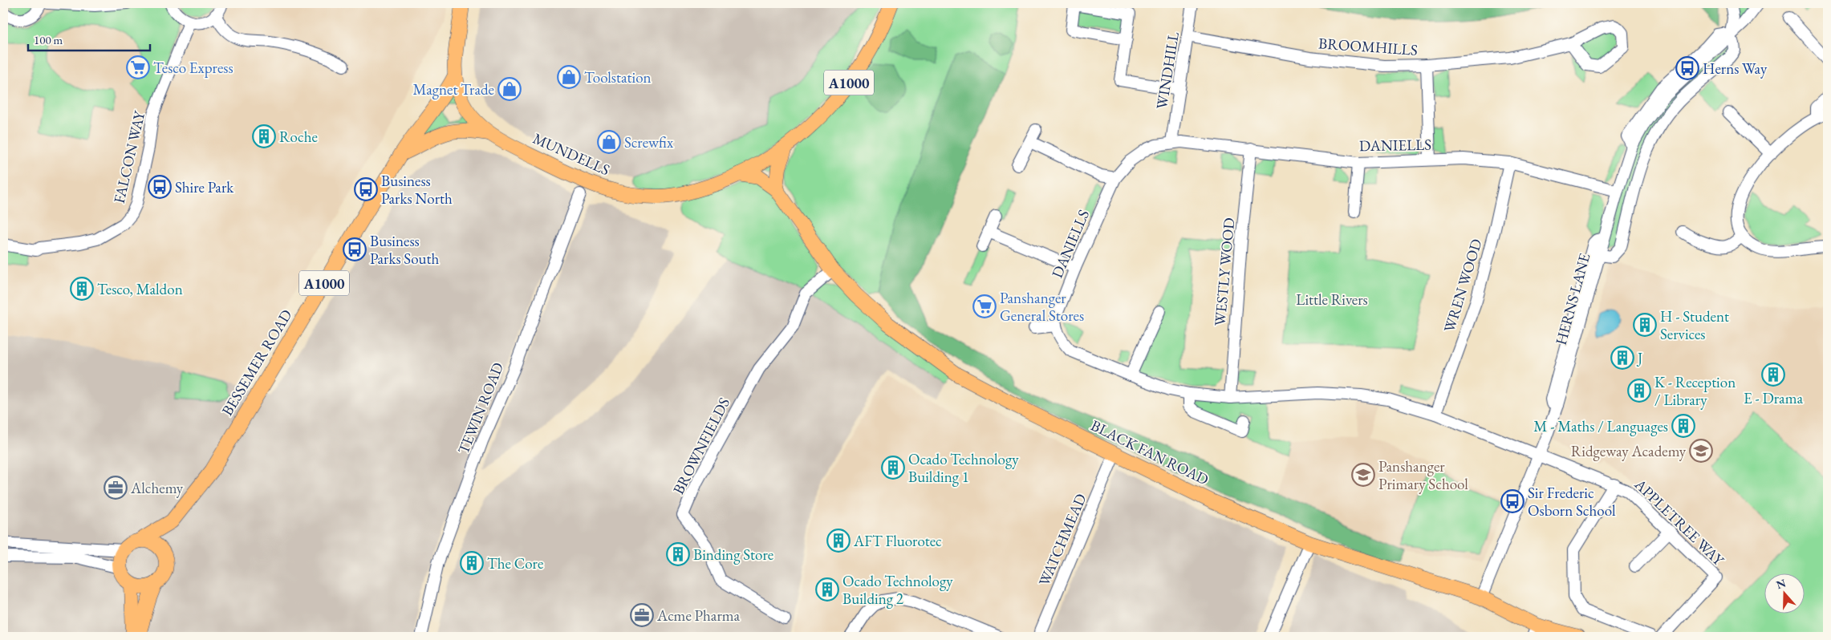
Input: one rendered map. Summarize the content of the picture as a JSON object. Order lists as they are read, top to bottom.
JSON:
{
  "streets": {
    "main road": [
      "A1000",
      "MUNDELLS",
      "BESSEMER ROAD",
      "BLACK FAN ROAD"
    ],
    "street": [
      "BROOMHILLS",
      "WINDHILL",
      "DANIELLS",
      "FALCON WAY",
      "WESTLY WOOD",
      "WREN WOOD",
      "HERNS LANE",
      "TEWIN ROAD",
      "BROWNFIELDS",
      "APPLETREE WAY",
      "WATCHMEAD"
    ]
  },
  "crossings": [
    ["BROOMHILLS", "WINDHILL"],
    ["WINDHILL", "DANIELLS"],
    ["A1000", "MUNDELLS"],
    ["A1000", "BESSEMER ROAD"],
    ["DANIELLS", "WESTLY WOOD"],
    ["DANIELLS", "WREN WOOD"],
    ["DANIELLS", "HERNS LANE"],
    ["MUNDELLS", "BESSEMER ROAD"],
    ["MUNDELLS", "BLACK FAN ROAD"],
    ["HERNS LANE", "BLACK FAN ROAD"],
    ["HERNS LANE", "APPLETREE WAY"],
    ["BROWNFIELDS", "BLACK FAN ROAD"],
    ["BLACK FAN ROAD", "WATCHMEAD"]
  ],
  "parks": ["Little Rivers"],
  "places": {
    "supermarket": ["Tesco Express", "Panshanger General Stores"],
    "bus stop": [
      "Herns Way",
      "Shire Park",
      "Business Parks North",
      "Business Parks South",
      "Sir Frederic Osborn School"
    ],
    "shop": ["Toolstation", "Magnet Trade", "Screwfix"],
    "building": [
      "Roche",
      "Tesco, Maldon",
      "H - Student Services",
      "J",
      "E - Drama",
      "K - Reception / Library",
      "M - Maths / Languages",
      "Ocado Technology Building 1",
      "AFT Fluorotec",
      "Binding Store",
      "The Core",
      "Ocado Technology Building 2"
    ],
    "school or university": ["Ridgeway Academy", "Panshanger Primary School"],
    "office": ["Alchemy", "Acme Pharma"]
  },
  "scale_bar": "100 m",
  "north": "top"
}
